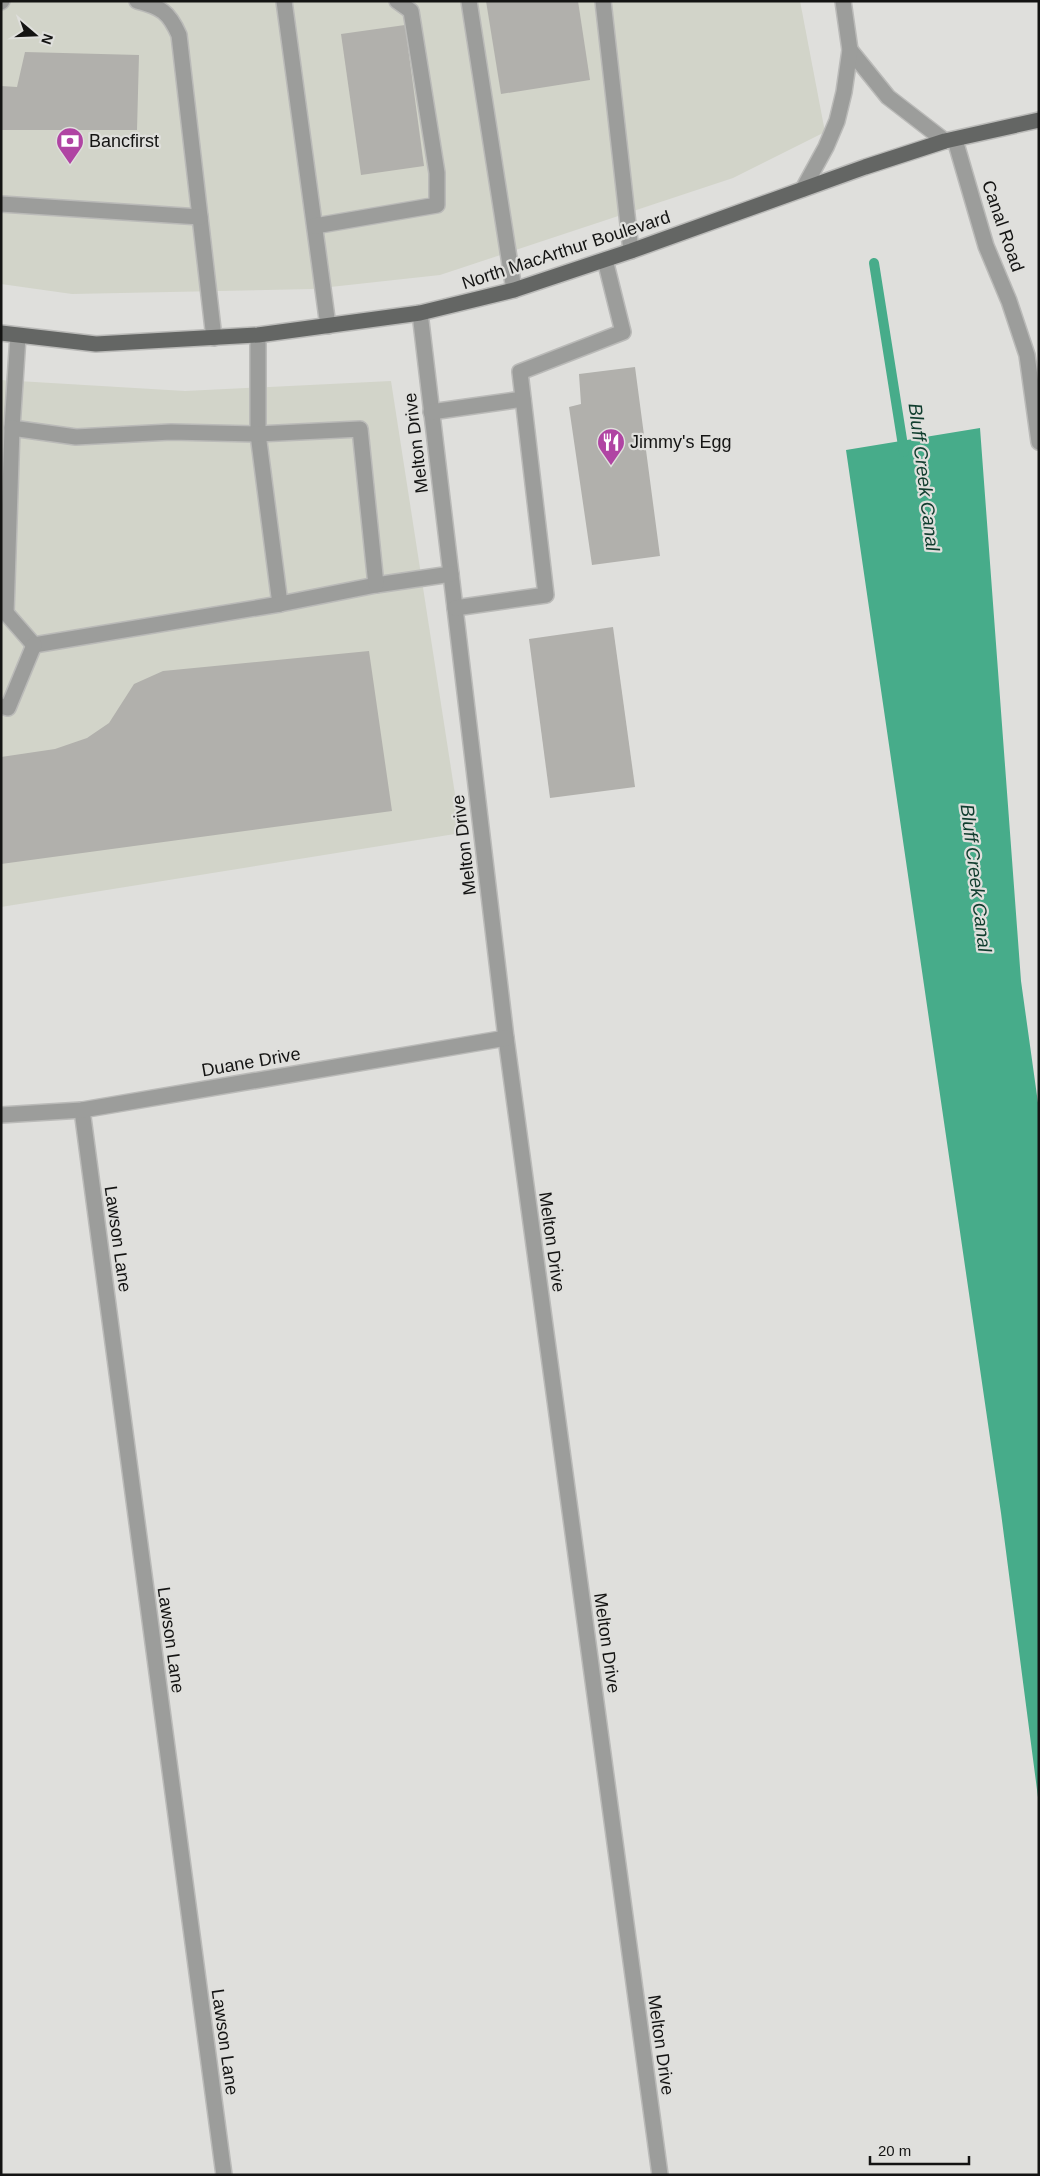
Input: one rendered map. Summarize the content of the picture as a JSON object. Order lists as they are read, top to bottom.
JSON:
{
  "streets": {
    "main road": ["North MacArthur Boulevard"],
    "street": [
      "Canal Road",
      "Melton Drive",
      "Duane Drive",
      "Lawson Lane"
    ]
  },
  "crossings": [
    ["Canal Road", "North MacArthur Boulevard"],
    ["North MacArthur Boulevard", "Melton Drive"],
    ["Melton Drive", "Duane Drive"],
    ["Duane Drive", "Lawson Lane"]
  ],
  "water": ["Bluff Creek Canal"],
  "places": {
    "bank": ["Bancfirst"],
    "restaurant": ["Jimmy's Egg"]
  },
  "scale_bar": "20 m",
  "north": "right"
}
